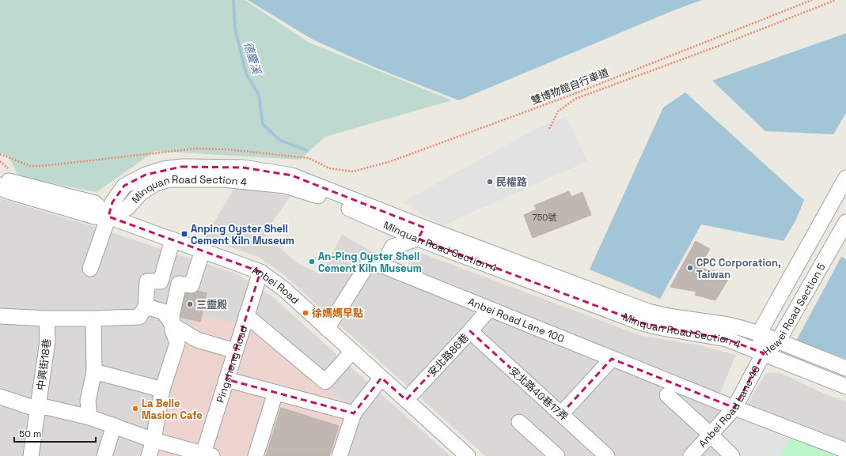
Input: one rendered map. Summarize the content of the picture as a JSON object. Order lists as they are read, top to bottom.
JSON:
{
  "streets": {
    "street": [
      "Minquan Road Section 4",
      "Anbei Road",
      "Hewei Road Section 5",
      "Anbei Road Lane 100",
      "安北路86巷",
      "Pingsheng Road",
      "中興街18巷",
      "安北路40巷17弄",
      "Anbei Road Lane 40"
    ],
    "path": ["雙博物館自行車道"]
  },
  "crossings": [
    ["Minquan Road Section 4", "Anbei Road"],
    ["Minquan Road Section 4", "Hewei Road Section 5"],
    ["Minquan Road Section 4", "Anbei Road Lane 40"],
    ["Anbei Road", "Anbei Road Lane 100"],
    ["Anbei Road", "安北路86巷"],
    ["Anbei Road", "Pingsheng Road"],
    ["Hewei Road Section 5", "Anbei Road Lane 40"],
    ["Anbei Road Lane 100", "安北路86巷"],
    ["Anbei Road Lane 100", "Anbei Road Lane 40"],
    ["安北路86巷", "安北路40巷17弄"]
  ],
  "water": ["德慶溪"],
  "places": {
    "other": [
      "民權路",
      "An-Ping Oyster Shell Cement Kiln Museum",
      "CPC Corporation, Taiwan",
      "三靈殿",
      "徐媽媽早點",
      "La Belle Masion Cafe"
    ],
    "transit": ["Anping Oyster Shell Cement Kiln Museum"]
  },
  "house_numbers": ["750號"],
  "scale_bar": "50 m"
}
